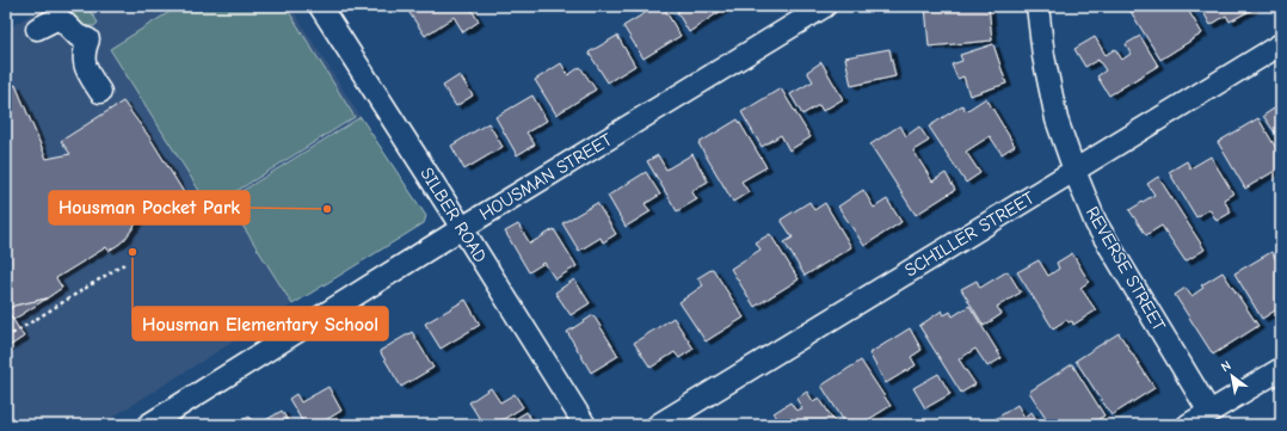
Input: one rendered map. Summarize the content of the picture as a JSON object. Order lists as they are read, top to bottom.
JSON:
{
  "streets": {
    "street": [
      "HOUSMAN STREET",
      "SILBER ROAD",
      "SCHILLER STREET",
      "REVERSE STREET"
    ]
  },
  "crossings": [
    ["HOUSMAN STREET", "SILBER ROAD"],
    ["SCHILLER STREET", "REVERSE STREET"]
  ],
  "places": ["Housman Pocket Park", "Housman Elementary School"],
  "north": "top left"
}
